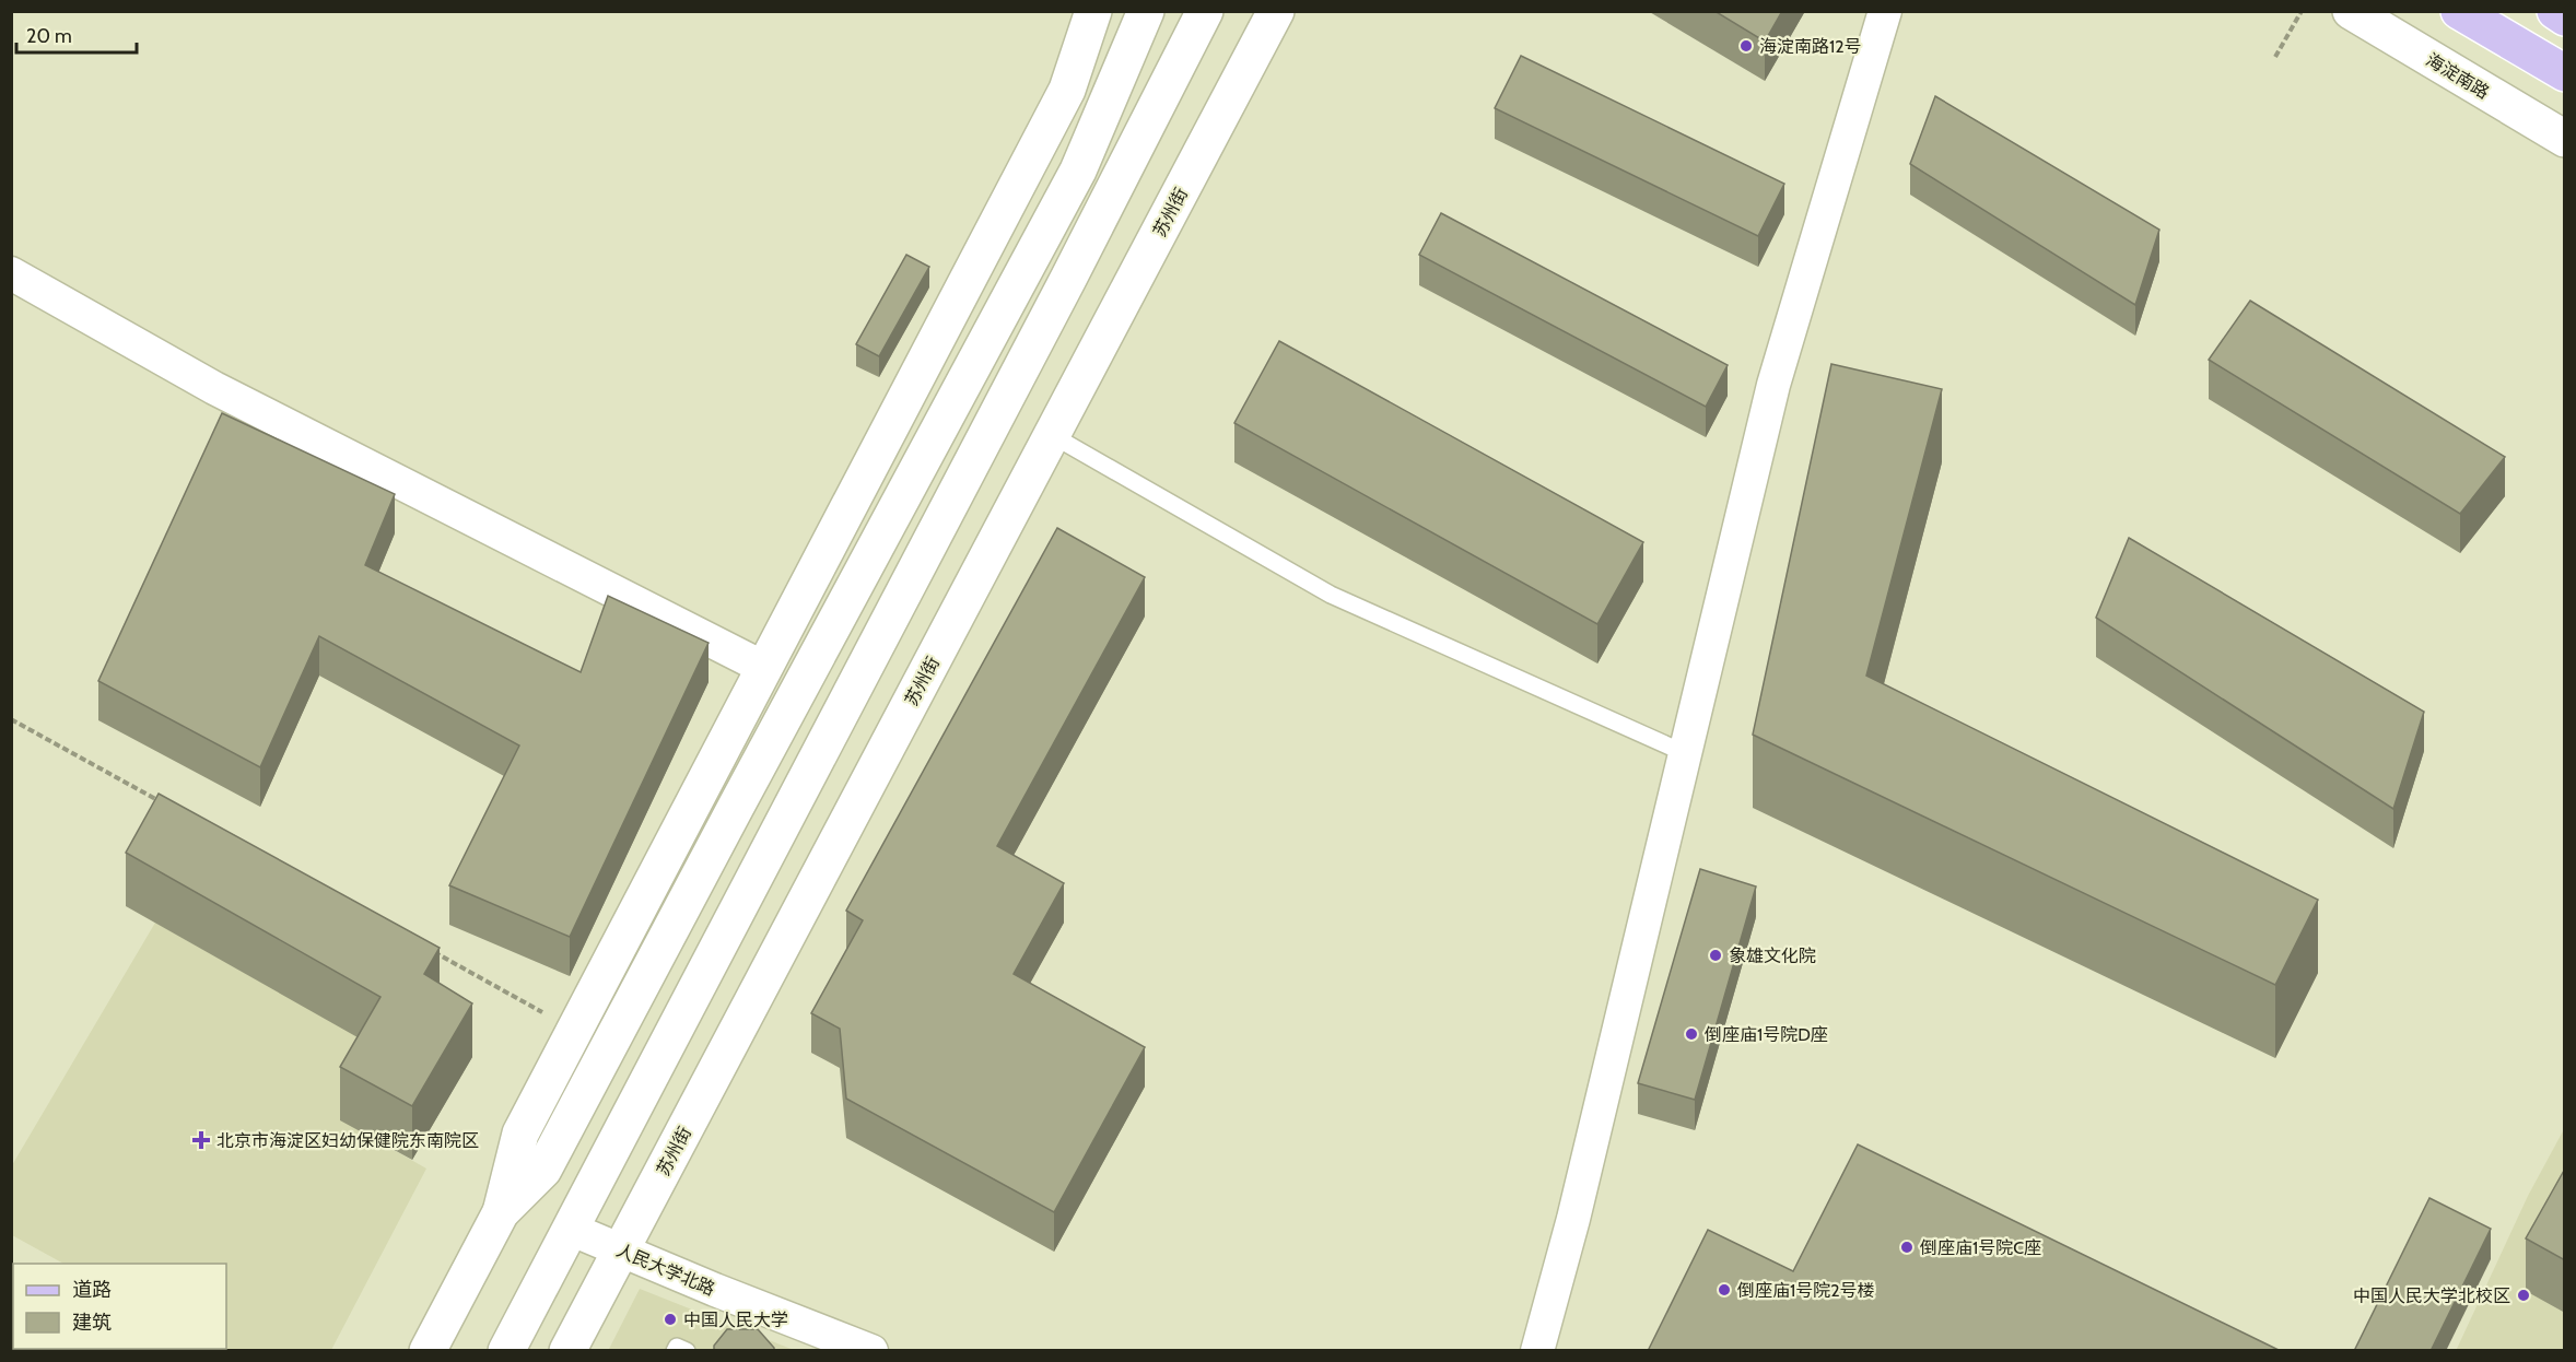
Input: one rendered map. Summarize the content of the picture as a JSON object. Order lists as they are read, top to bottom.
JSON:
{
  "streets": {
    "street": ["海淀南路", "苏州街", "人民大学北路"]
  },
  "crossings": [
    ["苏州街", "人民大学北路"]
  ],
  "places": {
    "other": [
      "海淀南路12号",
      "象雄文化院",
      "倒座庙1号院D座",
      "倒座庙1号院C座",
      "倒座庙1号院2号楼",
      "中国人民大学北校区",
      "中国人民大学"
    ],
    "health": ["北京市海淀区妇幼保健院东南院区"]
  },
  "legend": ["道路", "建筑"],
  "scale_bar": "20 m"
}
